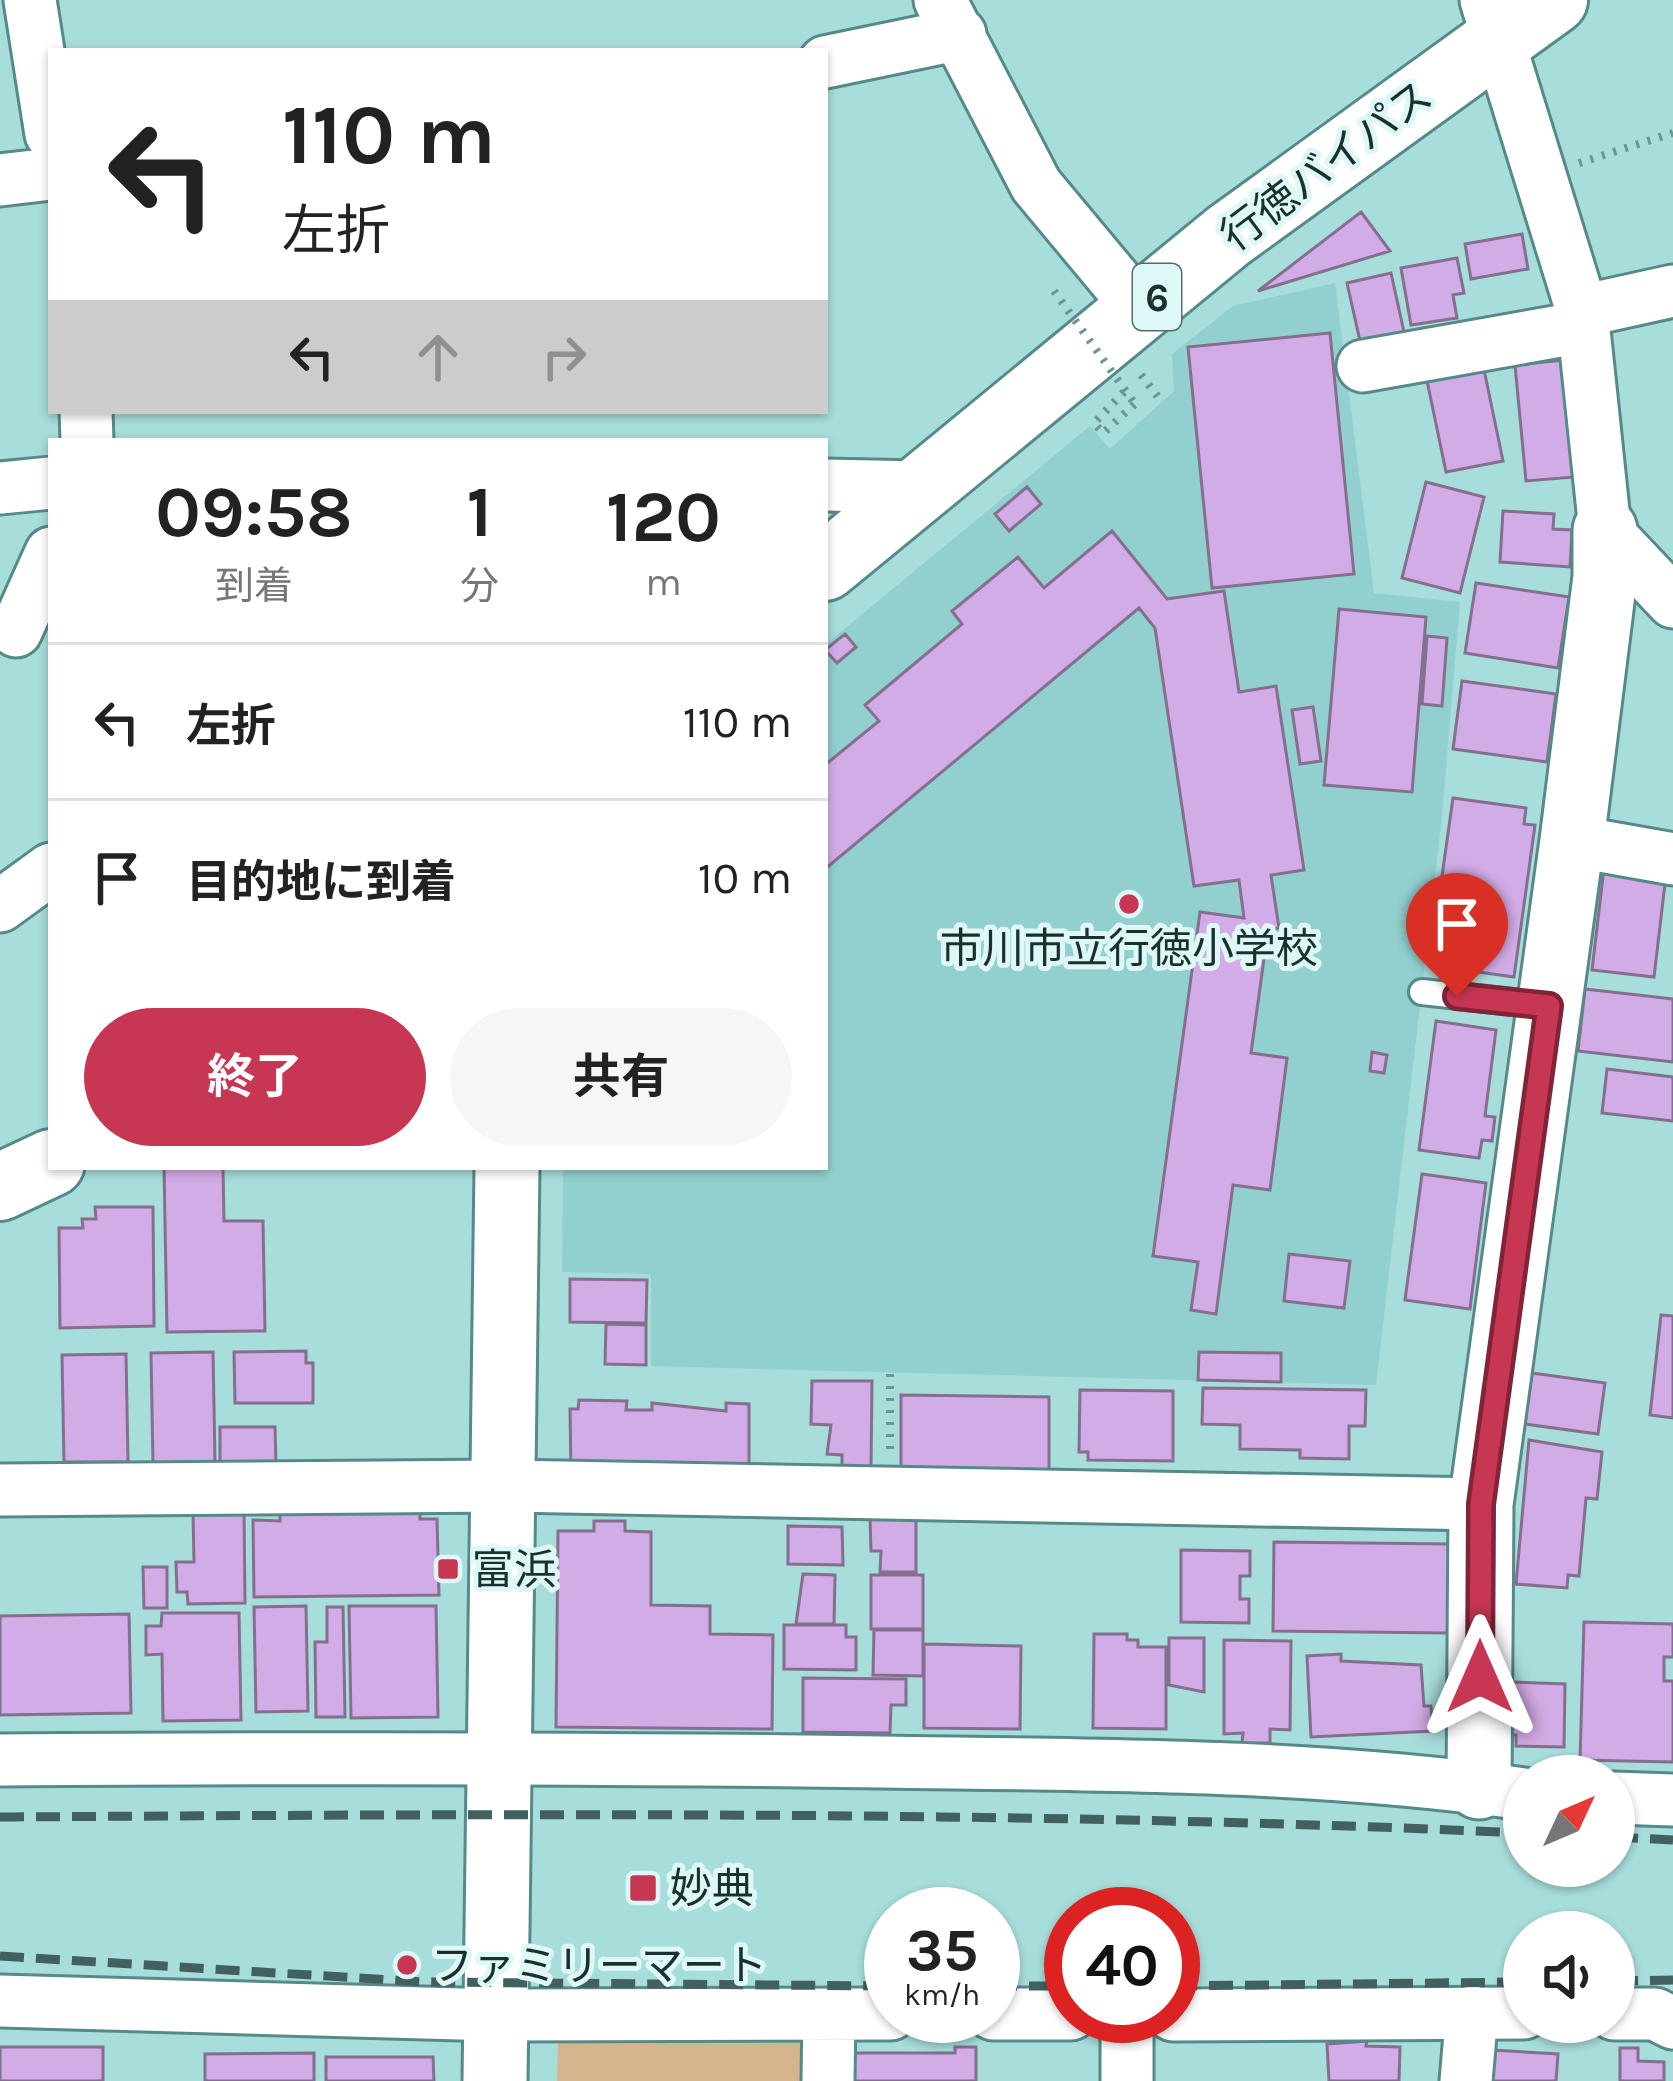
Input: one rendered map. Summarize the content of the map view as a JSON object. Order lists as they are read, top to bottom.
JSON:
{
  "streets": {
    "main road": ["行徳バイパス", "6"]
  },
  "places": {
    "other": ["市川市立行徳小学校", "ファミリーマート"],
    "transit": ["富浜", "妙典"]
  },
  "north": "top right",
  "page": {
    "turn": ["110 m", "左折"],
    "eta": [
      "09:58",
      "到着",
      "1",
      "分",
      "120",
      "m"
    ],
    "list": [
      {
        "name": "左折",
        "value": "110 m"
      },
      {
        "name": "目的地に到着",
        "value": "10 m"
      }
    ],
    "buttons": ["終了", "共有"],
    "speed": "35 km/h",
    "limit": "40"
  }
}
